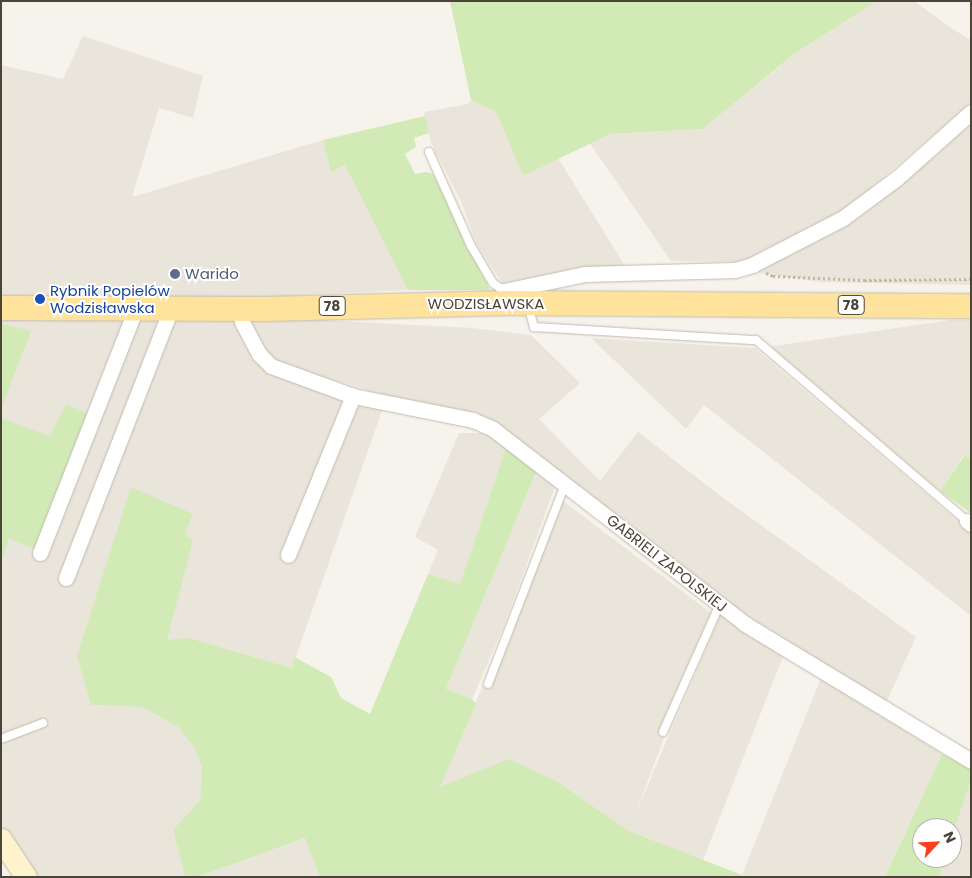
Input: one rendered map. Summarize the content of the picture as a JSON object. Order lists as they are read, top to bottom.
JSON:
{
  "streets": {
    "main road": ["WODZISŁAWSKA", "78"],
    "street": ["GABRIELI ZAPOLSKIEJ"]
  },
  "crossings": [
    ["WODZISŁAWSKA", "GABRIELI ZAPOLSKIEJ"]
  ],
  "places": ["Warido", "Rybnik Popielów Wodzisławska"],
  "north": "top right"
}
